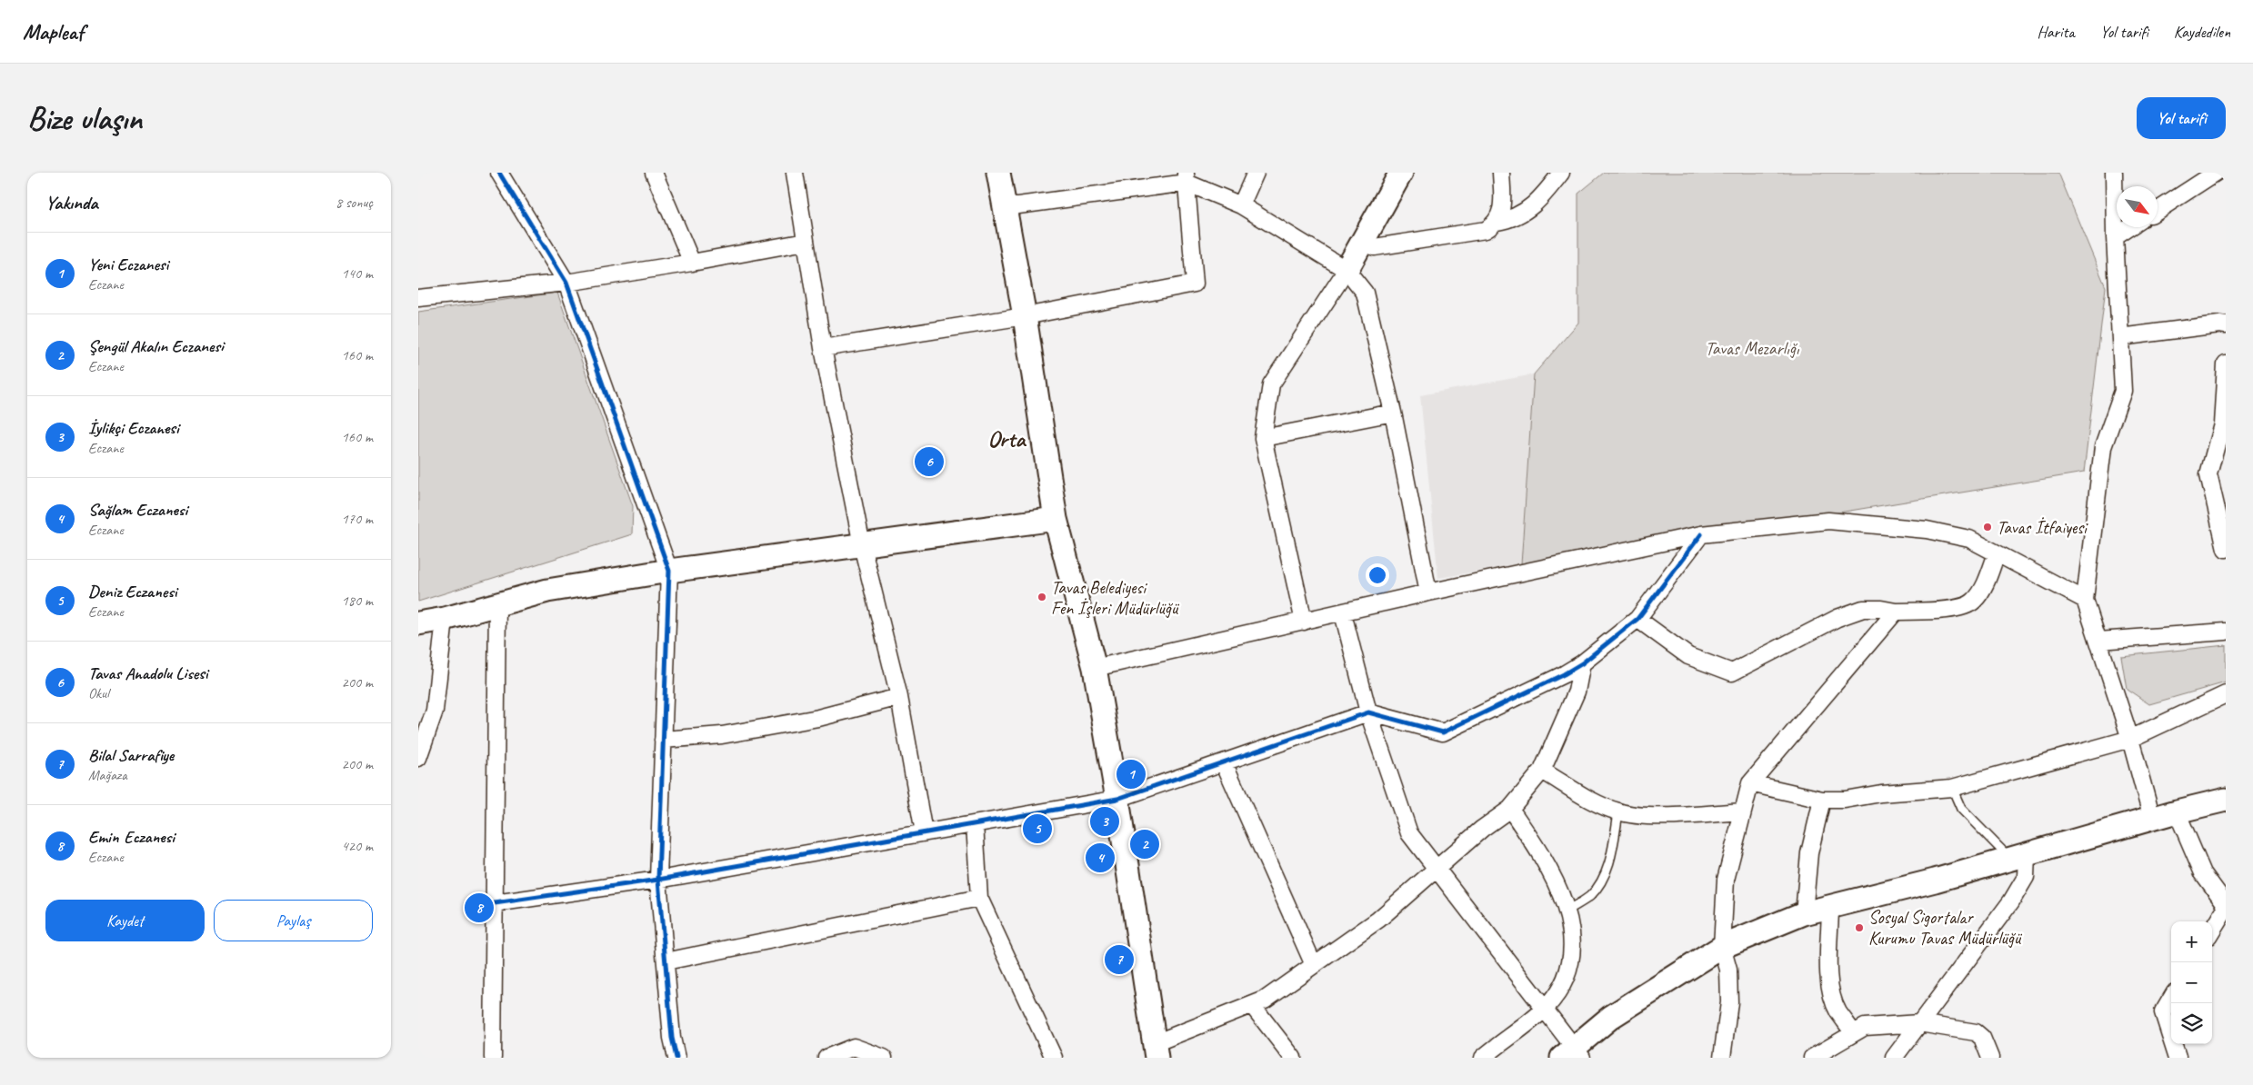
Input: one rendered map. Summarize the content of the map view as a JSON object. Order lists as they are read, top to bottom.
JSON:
{
  "districts": ["Orta"],
  "parks": ["Tavas Mezarlığı"],
  "places": ["Tavas İtfaiyesi", "Tavas Belediyesi Fen İşleri Müdürlüğü", "Sosyal Sigortalar Kurumu Tavas Müdürlüğü"],
  "north": "bottom right",
  "page": {
    "header": "Mapleaf",
    "nav": ["Harita", "Yol tarifi", "Kaydedilen"],
    "buttons": [
      "Yol tarifi",
      ["Kaydet", "Paylaş"]
    ],
    "title": "Bize ulaşın",
    "heading": ["Yakında", "8 sonuç"],
    "list": [
      {
        "mark": "1",
        "name": "Yeni Eczanesi",
        "note": "Eczane",
        "value": "140 m"
      },
      {
        "mark": "2",
        "name": "Şengül Akalın Eczanesi",
        "note": "Eczane",
        "value": "160 m"
      },
      {
        "mark": "3",
        "name": "İylikçi Eczanesi",
        "note": "Eczane",
        "value": "160 m"
      },
      {
        "mark": "4",
        "name": "Sağlam Eczanesi",
        "note": "Eczane",
        "value": "170 m"
      },
      {
        "mark": "5",
        "name": "Deniz Eczanesi",
        "note": "Eczane",
        "value": "180 m"
      },
      {
        "mark": "6",
        "name": "Tavas Anadolu Lisesi",
        "note": "Okul",
        "value": "200 m"
      },
      {
        "mark": "7",
        "name": "Bilal Sarrafiye",
        "note": "Mağaza",
        "value": "200 m"
      },
      {
        "mark": "8",
        "name": "Emin Eczanesi",
        "note": "Eczane",
        "value": "420 m"
      }
    ],
    "pins": [
      "6",
      "1",
      "3",
      "5",
      "2",
      "4",
      "8",
      "7"
    ],
    "map_buttons": ["+", "−"]
  }
}
